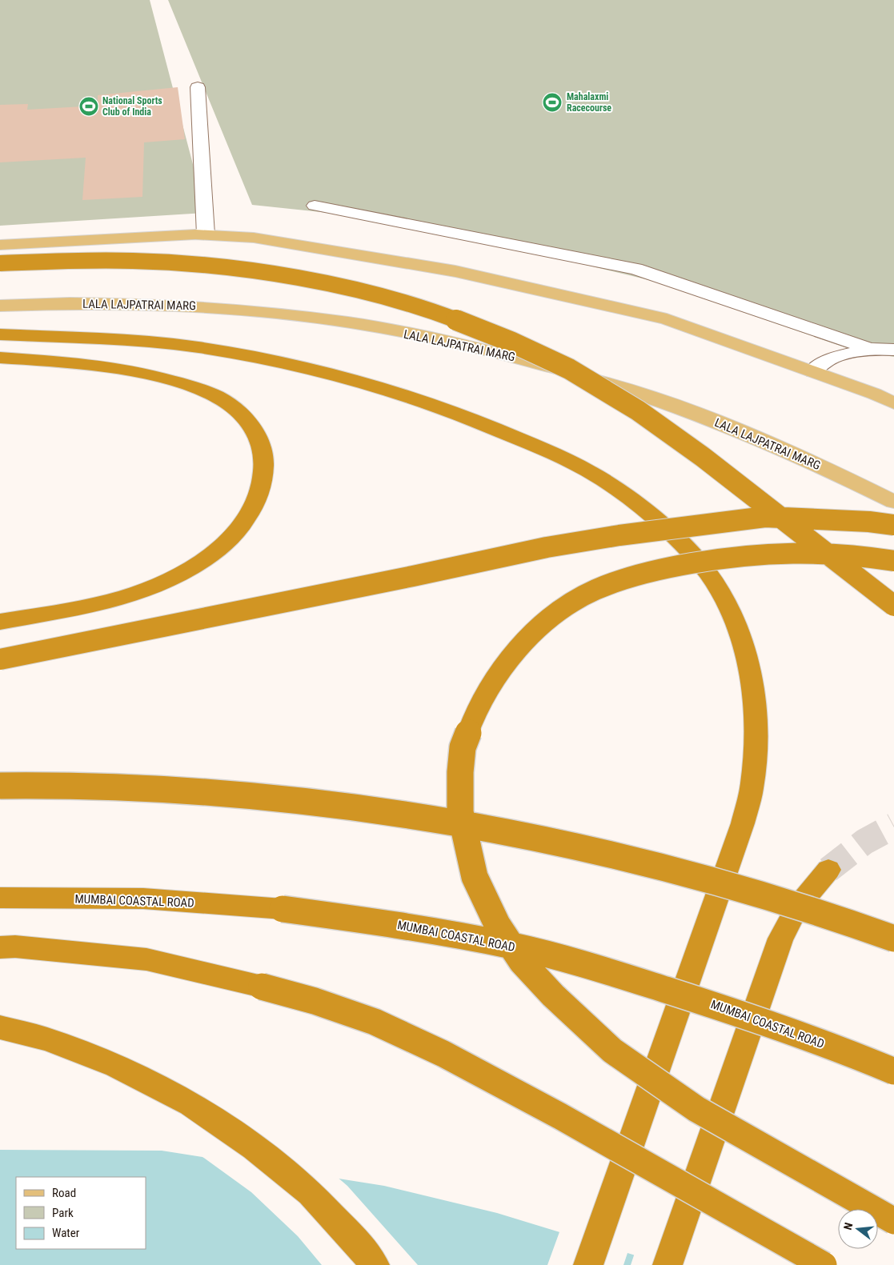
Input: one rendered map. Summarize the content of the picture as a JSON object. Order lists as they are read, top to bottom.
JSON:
{
  "streets": {
    "highway": ["MUMBAI COASTAL ROAD"],
    "main road": ["LALA LAJPATRAI MARG"]
  },
  "places": {
    "sports": ["Mahalaxmi Racecourse", "National Sports Club of India"]
  },
  "legend": ["Road", "Park", "Water"],
  "north": "left"
}
